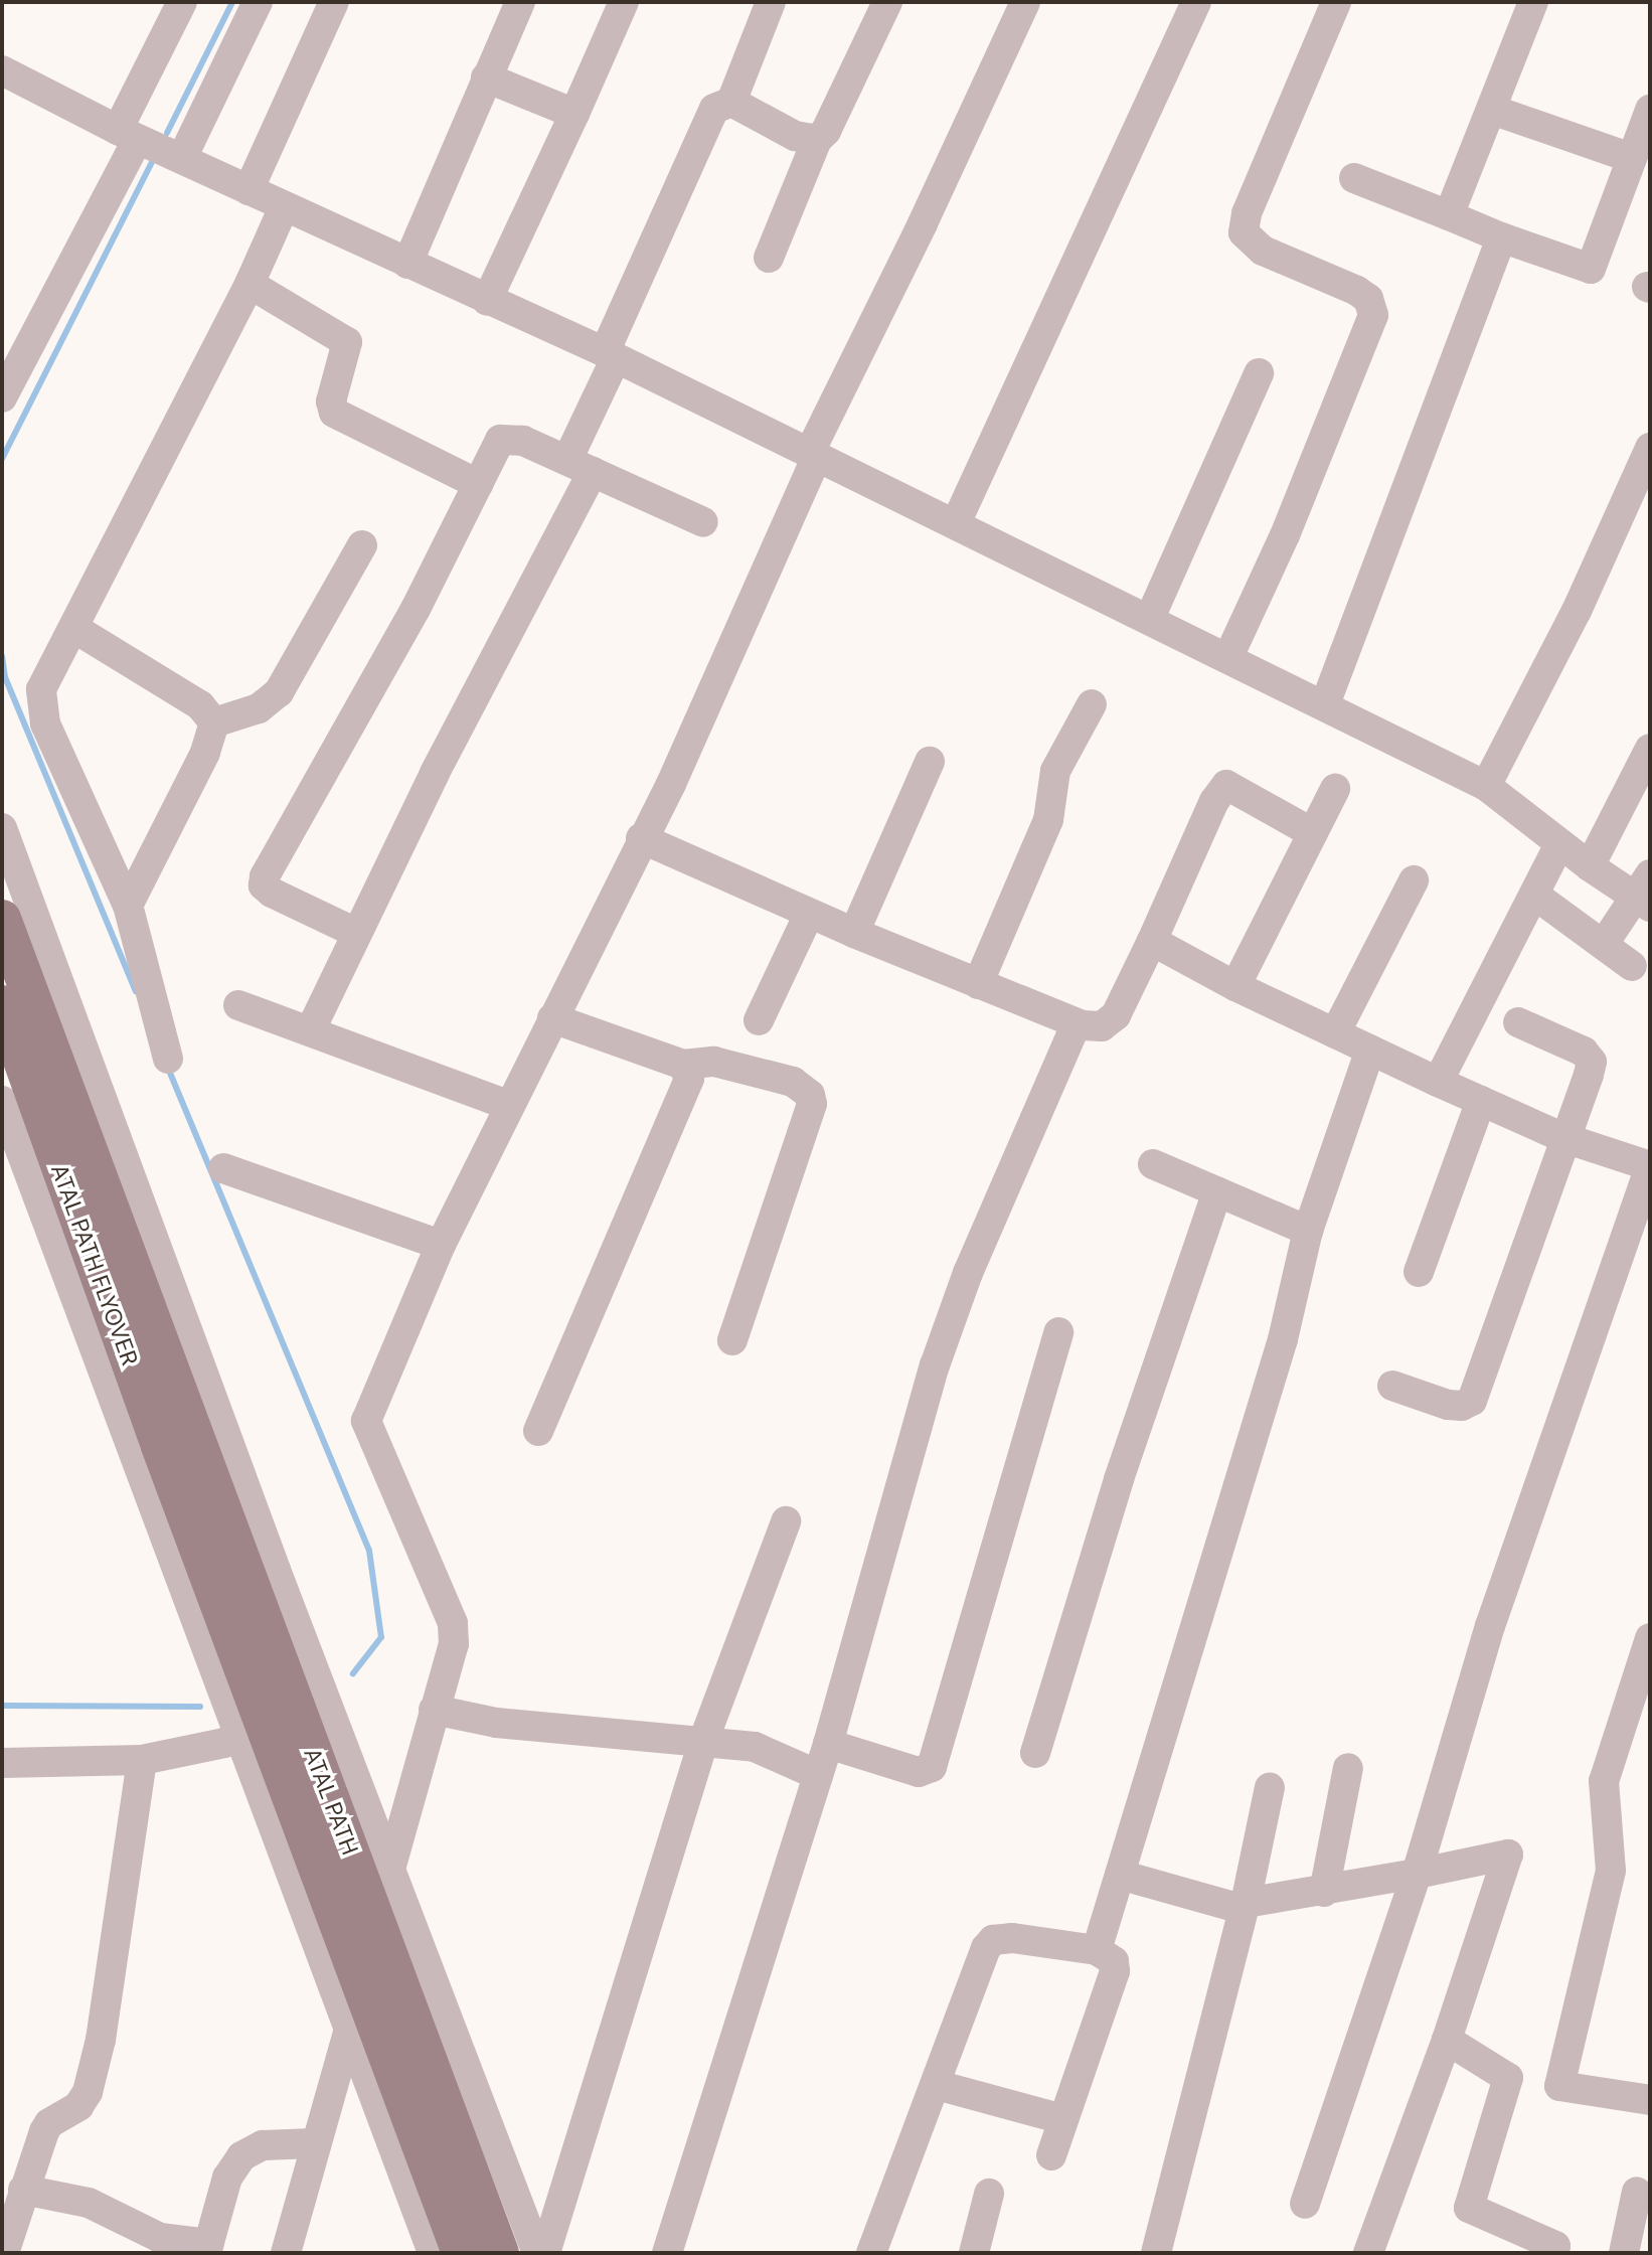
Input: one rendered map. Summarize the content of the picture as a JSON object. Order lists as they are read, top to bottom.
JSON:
{
  "streets": {
    "main road": ["ATAL PATH FLYOVER", "ATAL PATH"]
  },
  "crossings": [
    ["ATAL PATH FLYOVER", "ATAL PATH"]
  ]
}
